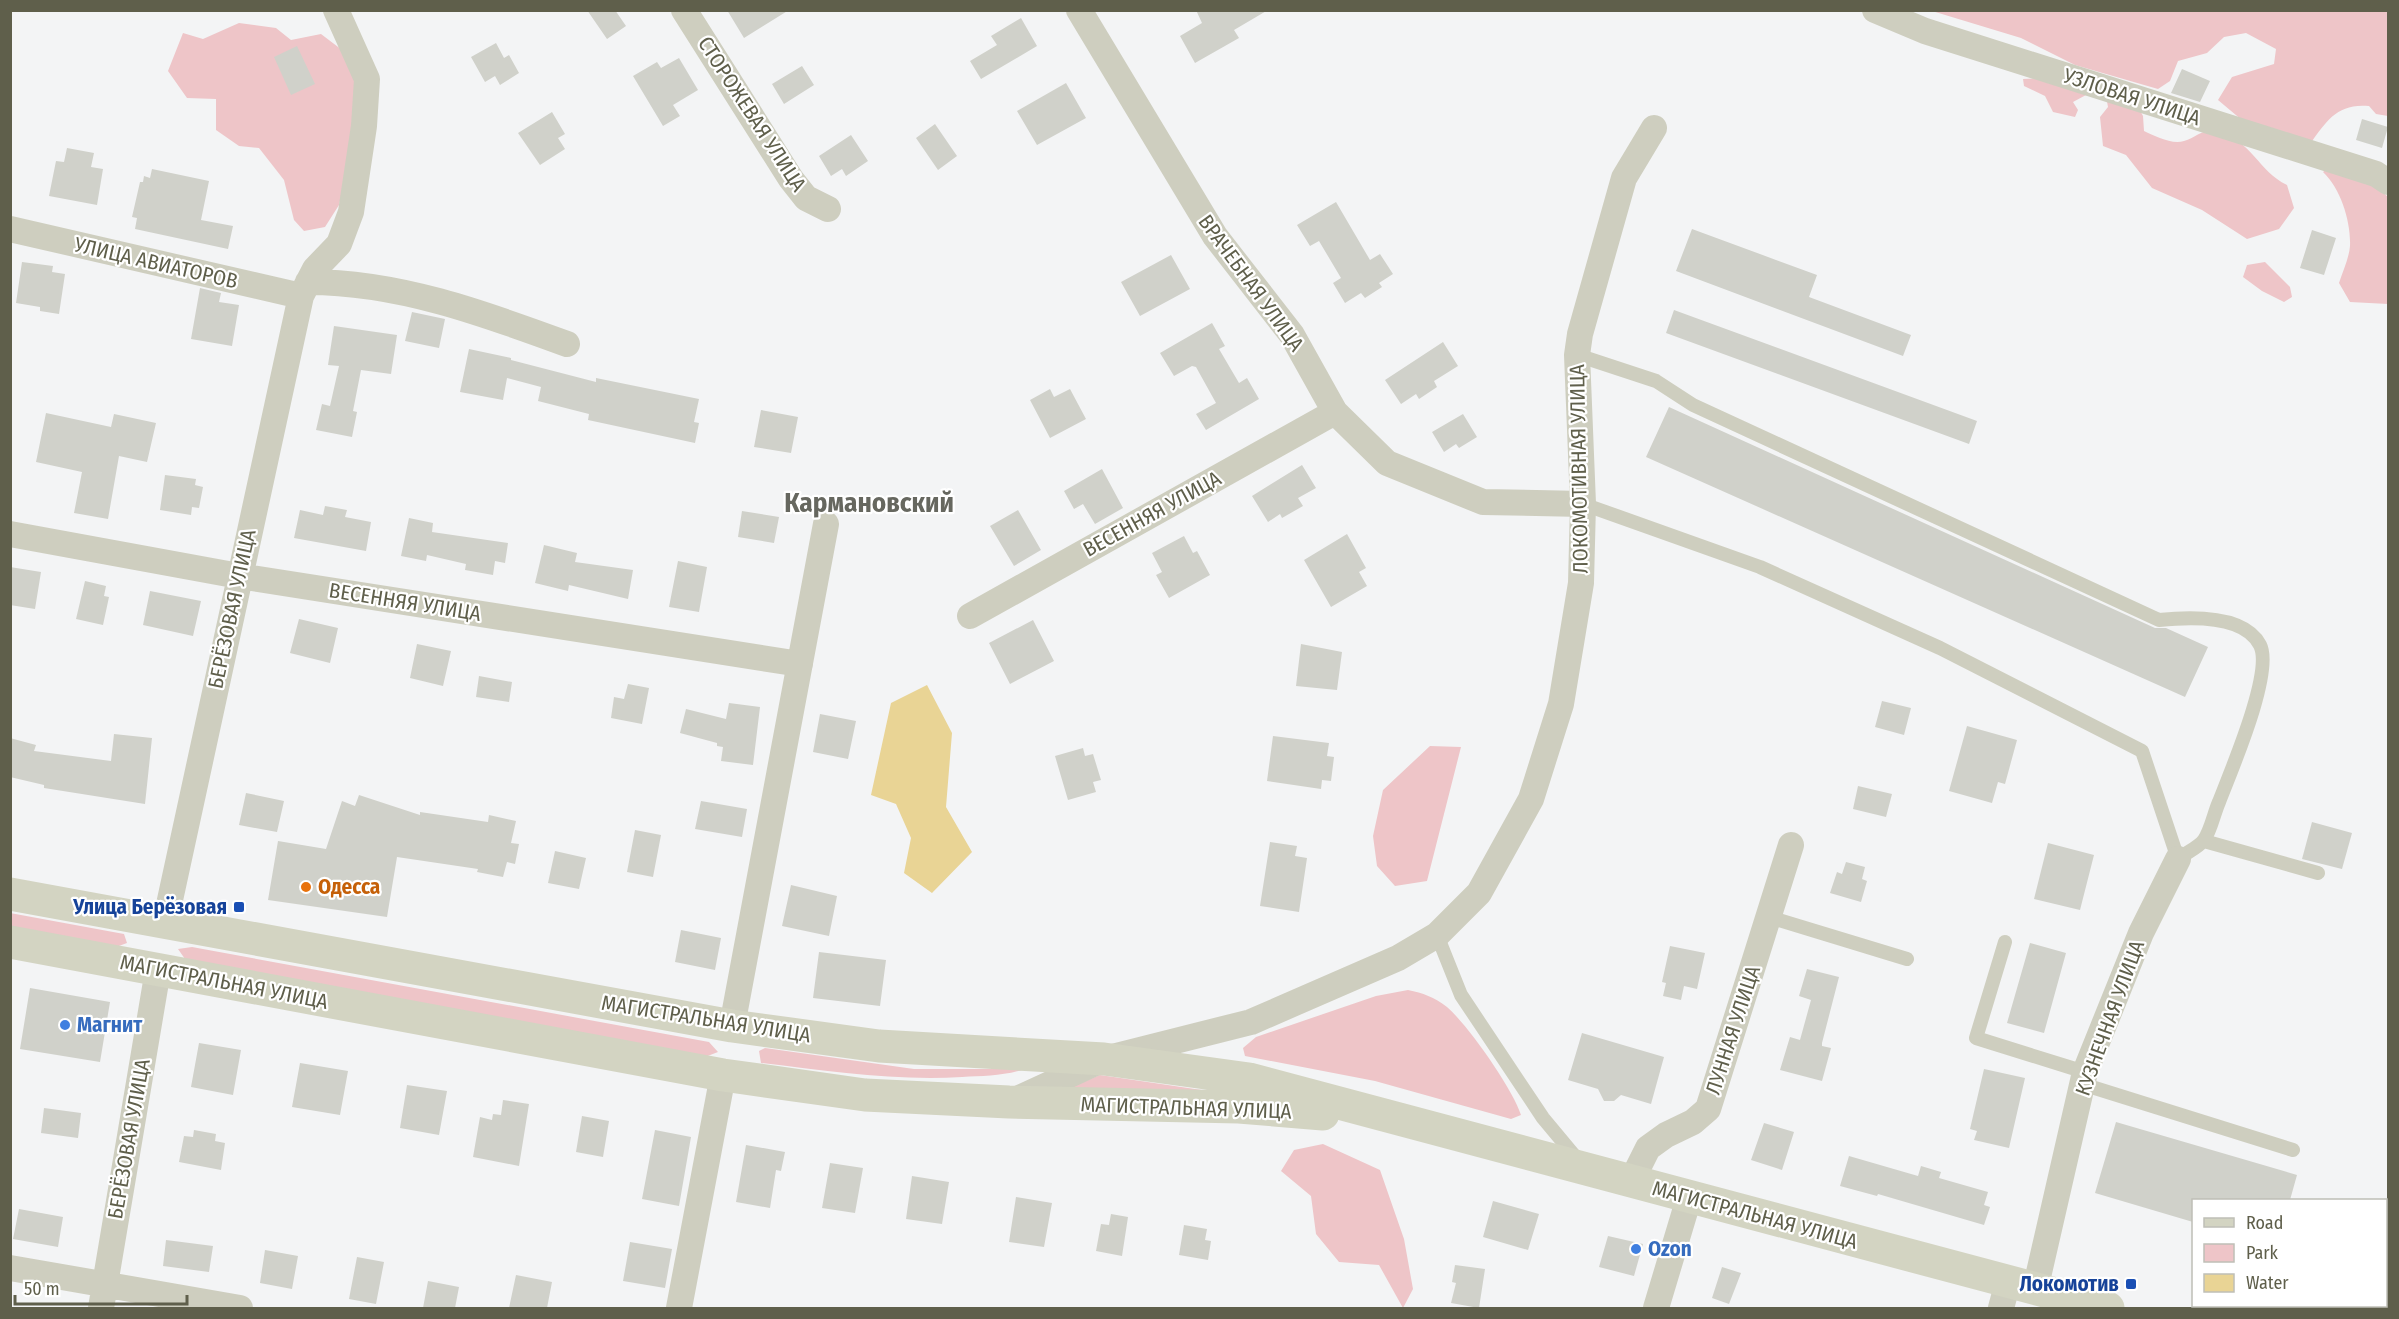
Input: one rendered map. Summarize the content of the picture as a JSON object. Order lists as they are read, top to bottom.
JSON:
{
  "streets": {
    "main road": ["МАГИСТРАЛЬНАЯ УЛИЦА"],
    "street": [
      "УЗЛОВАЯ УЛИЦА",
      "СТОРОЖЕВАЯ УЛИЦА",
      "УЛИЦА АВИАТОРОВ",
      "ВРАЧЕБНАЯ УЛИЦА",
      "ЛОКОМОТИВНАЯ УЛИЦА",
      "ВЕСЕННЯЯ УЛИЦА",
      "БЕРЁЗОВАЯ УЛИЦА",
      "КУЗНЕЧНАЯ УЛИЦА",
      "ЛУННАЯ УЛИЦА"
    ]
  },
  "crossings": [
    ["УЛИЦА АВИАТОРОВ", "БЕРЁЗОВАЯ УЛИЦА"],
    ["ВРАЧЕБНАЯ УЛИЦА", "ЛОКОМОТИВНАЯ УЛИЦА"],
    ["ВРАЧЕБНАЯ УЛИЦА", "ВЕСЕННЯЯ УЛИЦА"],
    ["ЛОКОМОТИВНАЯ УЛИЦА", "МАГИСТРАЛЬНАЯ УЛИЦА"],
    ["ВЕСЕННЯЯ УЛИЦА", "БЕРЁЗОВАЯ УЛИЦА"],
    ["БЕРЁЗОВАЯ УЛИЦА", "МАГИСТРАЛЬНАЯ УЛИЦА"],
    ["МАГИСТРАЛЬНАЯ УЛИЦА", "КУЗНЕЧНАЯ УЛИЦА"],
    ["МАГИСТРАЛЬНАЯ УЛИЦА", "ЛУННАЯ УЛИЦА"]
  ],
  "districts": ["Кармановский"],
  "places": {
    "other": ["Одесса", "Магнит", "Ozon"],
    "transit": ["Улица Берёзовая", "Локомотив"]
  },
  "legend": ["Road", "Park", "Water"],
  "scale_bar": "50 m"
}
